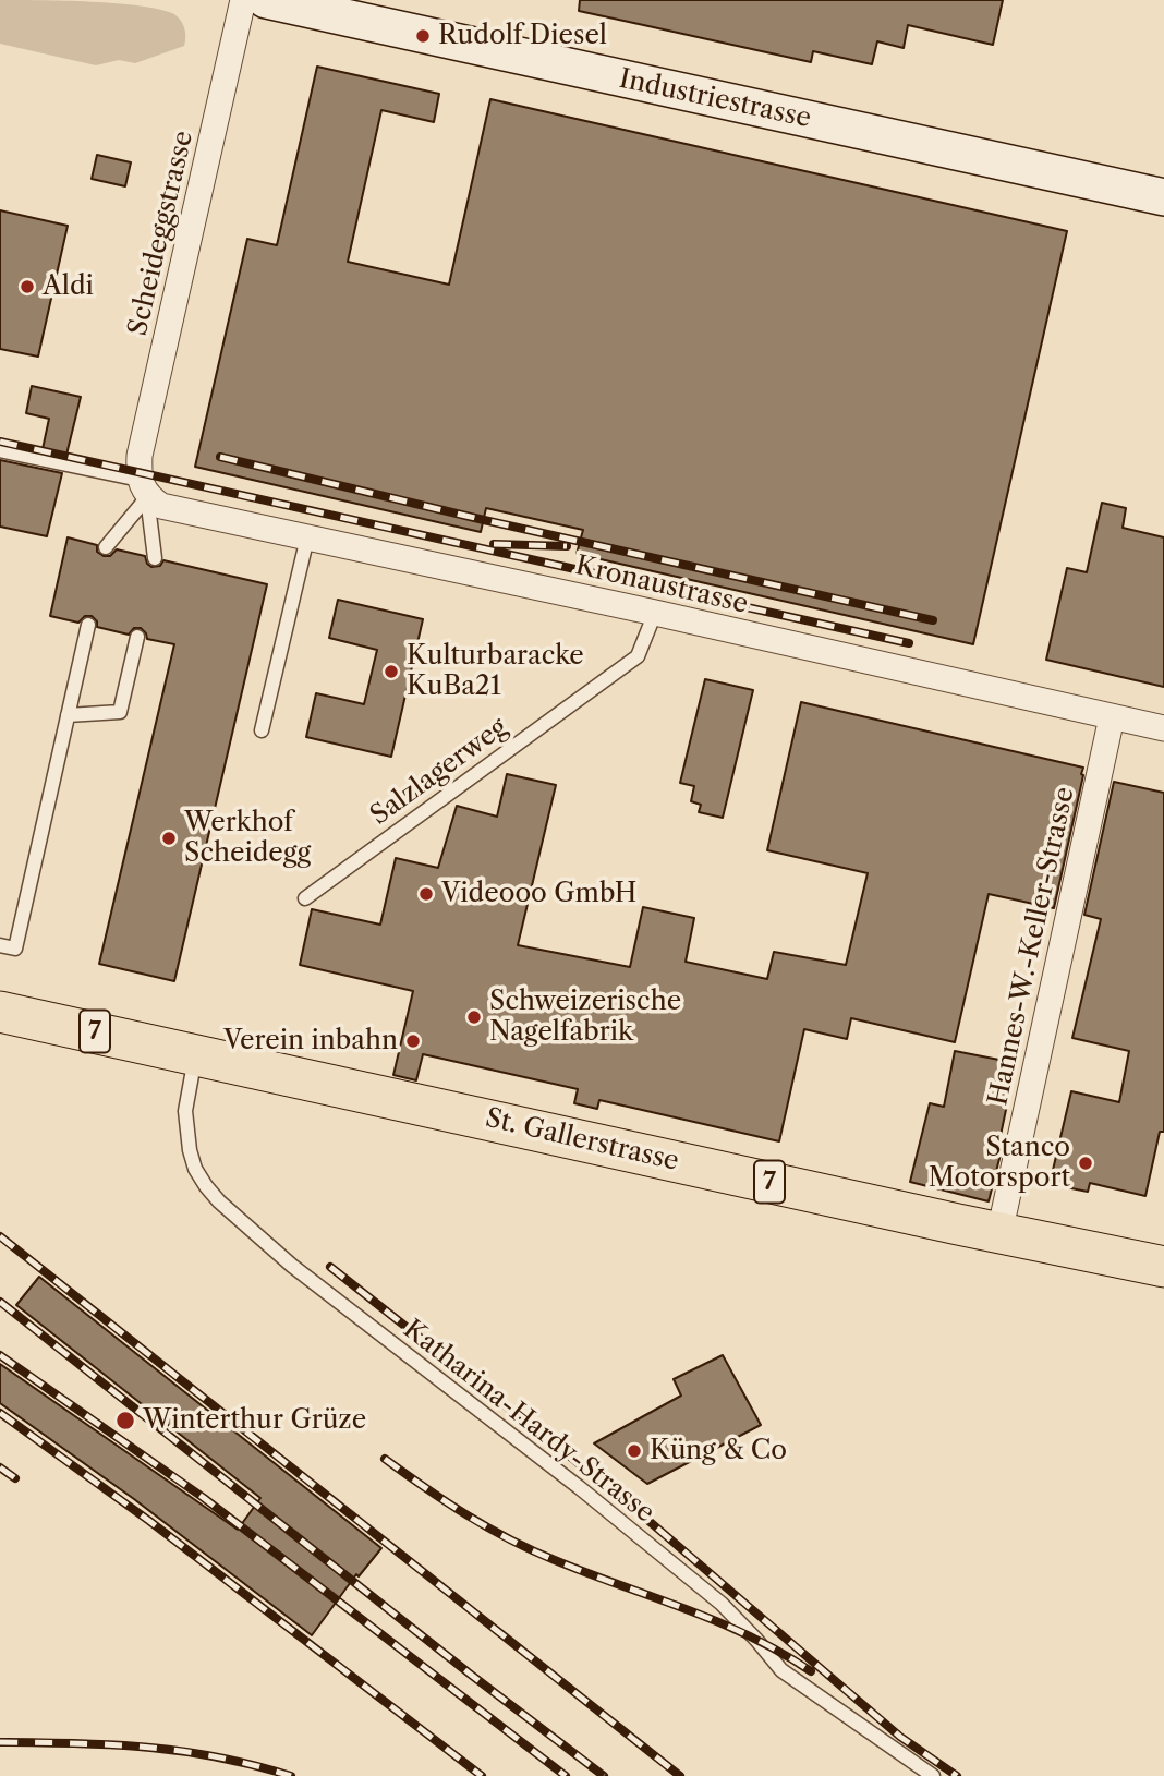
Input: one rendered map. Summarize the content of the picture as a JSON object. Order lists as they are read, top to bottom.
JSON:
{
  "streets": {
    "main road": ["7", "St. Gallerstrasse"],
    "street": [
      "Industriestrasse",
      "Scheideggstrasse",
      "Kronaustrasse",
      "Hannes-W.-Keller-Strasse"
    ],
    "lane": ["Salzlagerweg", "Katharina-Hardy-Strasse"]
  },
  "crossings": [
    ["Scheideggstrasse", "Kronaustrasse"],
    ["Kronaustrasse", "Salzlagerweg"],
    ["Kronaustrasse", "Hannes-W.-Keller-Strasse"],
    ["Hannes-W.-Keller-Strasse", "St. Gallerstrasse"],
    ["St. Gallerstrasse", "Katharina-Hardy-Strasse"]
  ],
  "places": [
    "Rudolf Diesel",
    "Aldi",
    "Kulturbaracke KuBa21",
    "Werkhof Scheidegg",
    "Videooo GmbH",
    "Schweizerische Nagelfabrik",
    "Verein inbahn",
    "Stanco Motorsport",
    "Winterthur Grüze",
    "Küng & Co"
  ]
}
